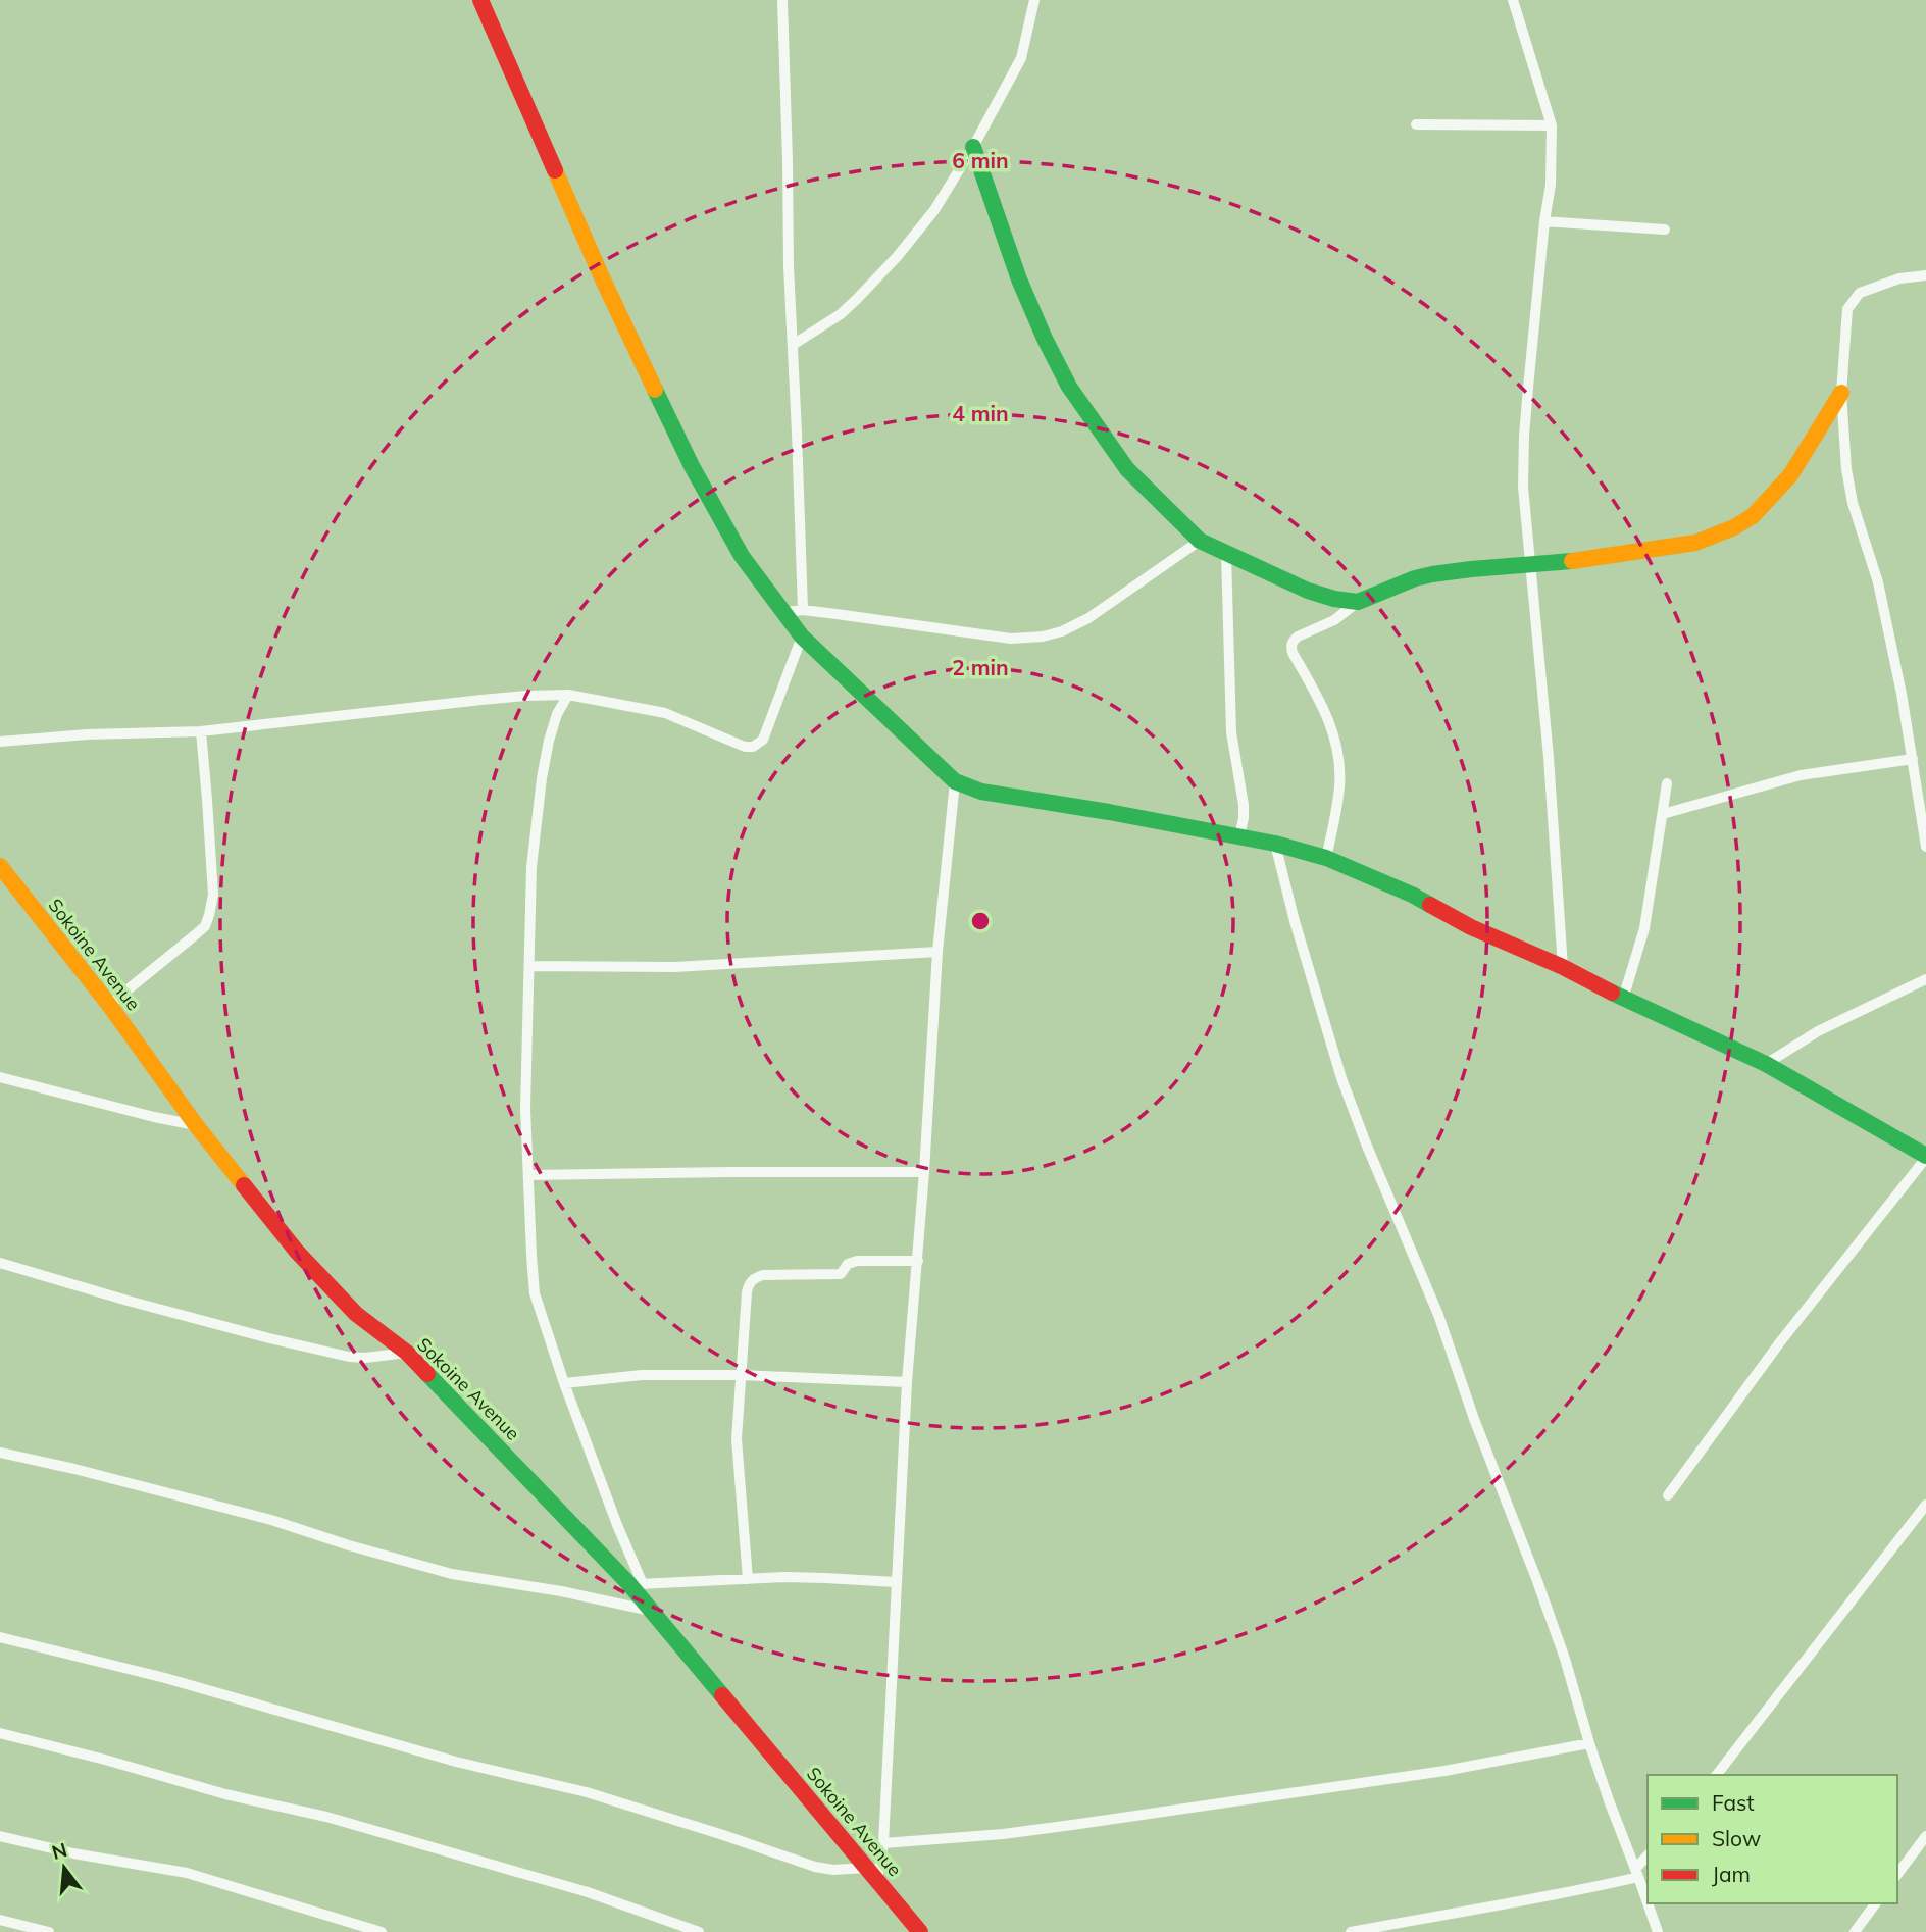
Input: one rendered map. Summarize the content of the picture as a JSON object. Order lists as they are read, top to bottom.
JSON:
{
  "streets": {
    "street": ["Sokoine Avenue"]
  },
  "legend": ["Fast", "Slow", "Jam"],
  "north": "top",
  "rings": ["6 min", "4 min", "2 min"]
}
